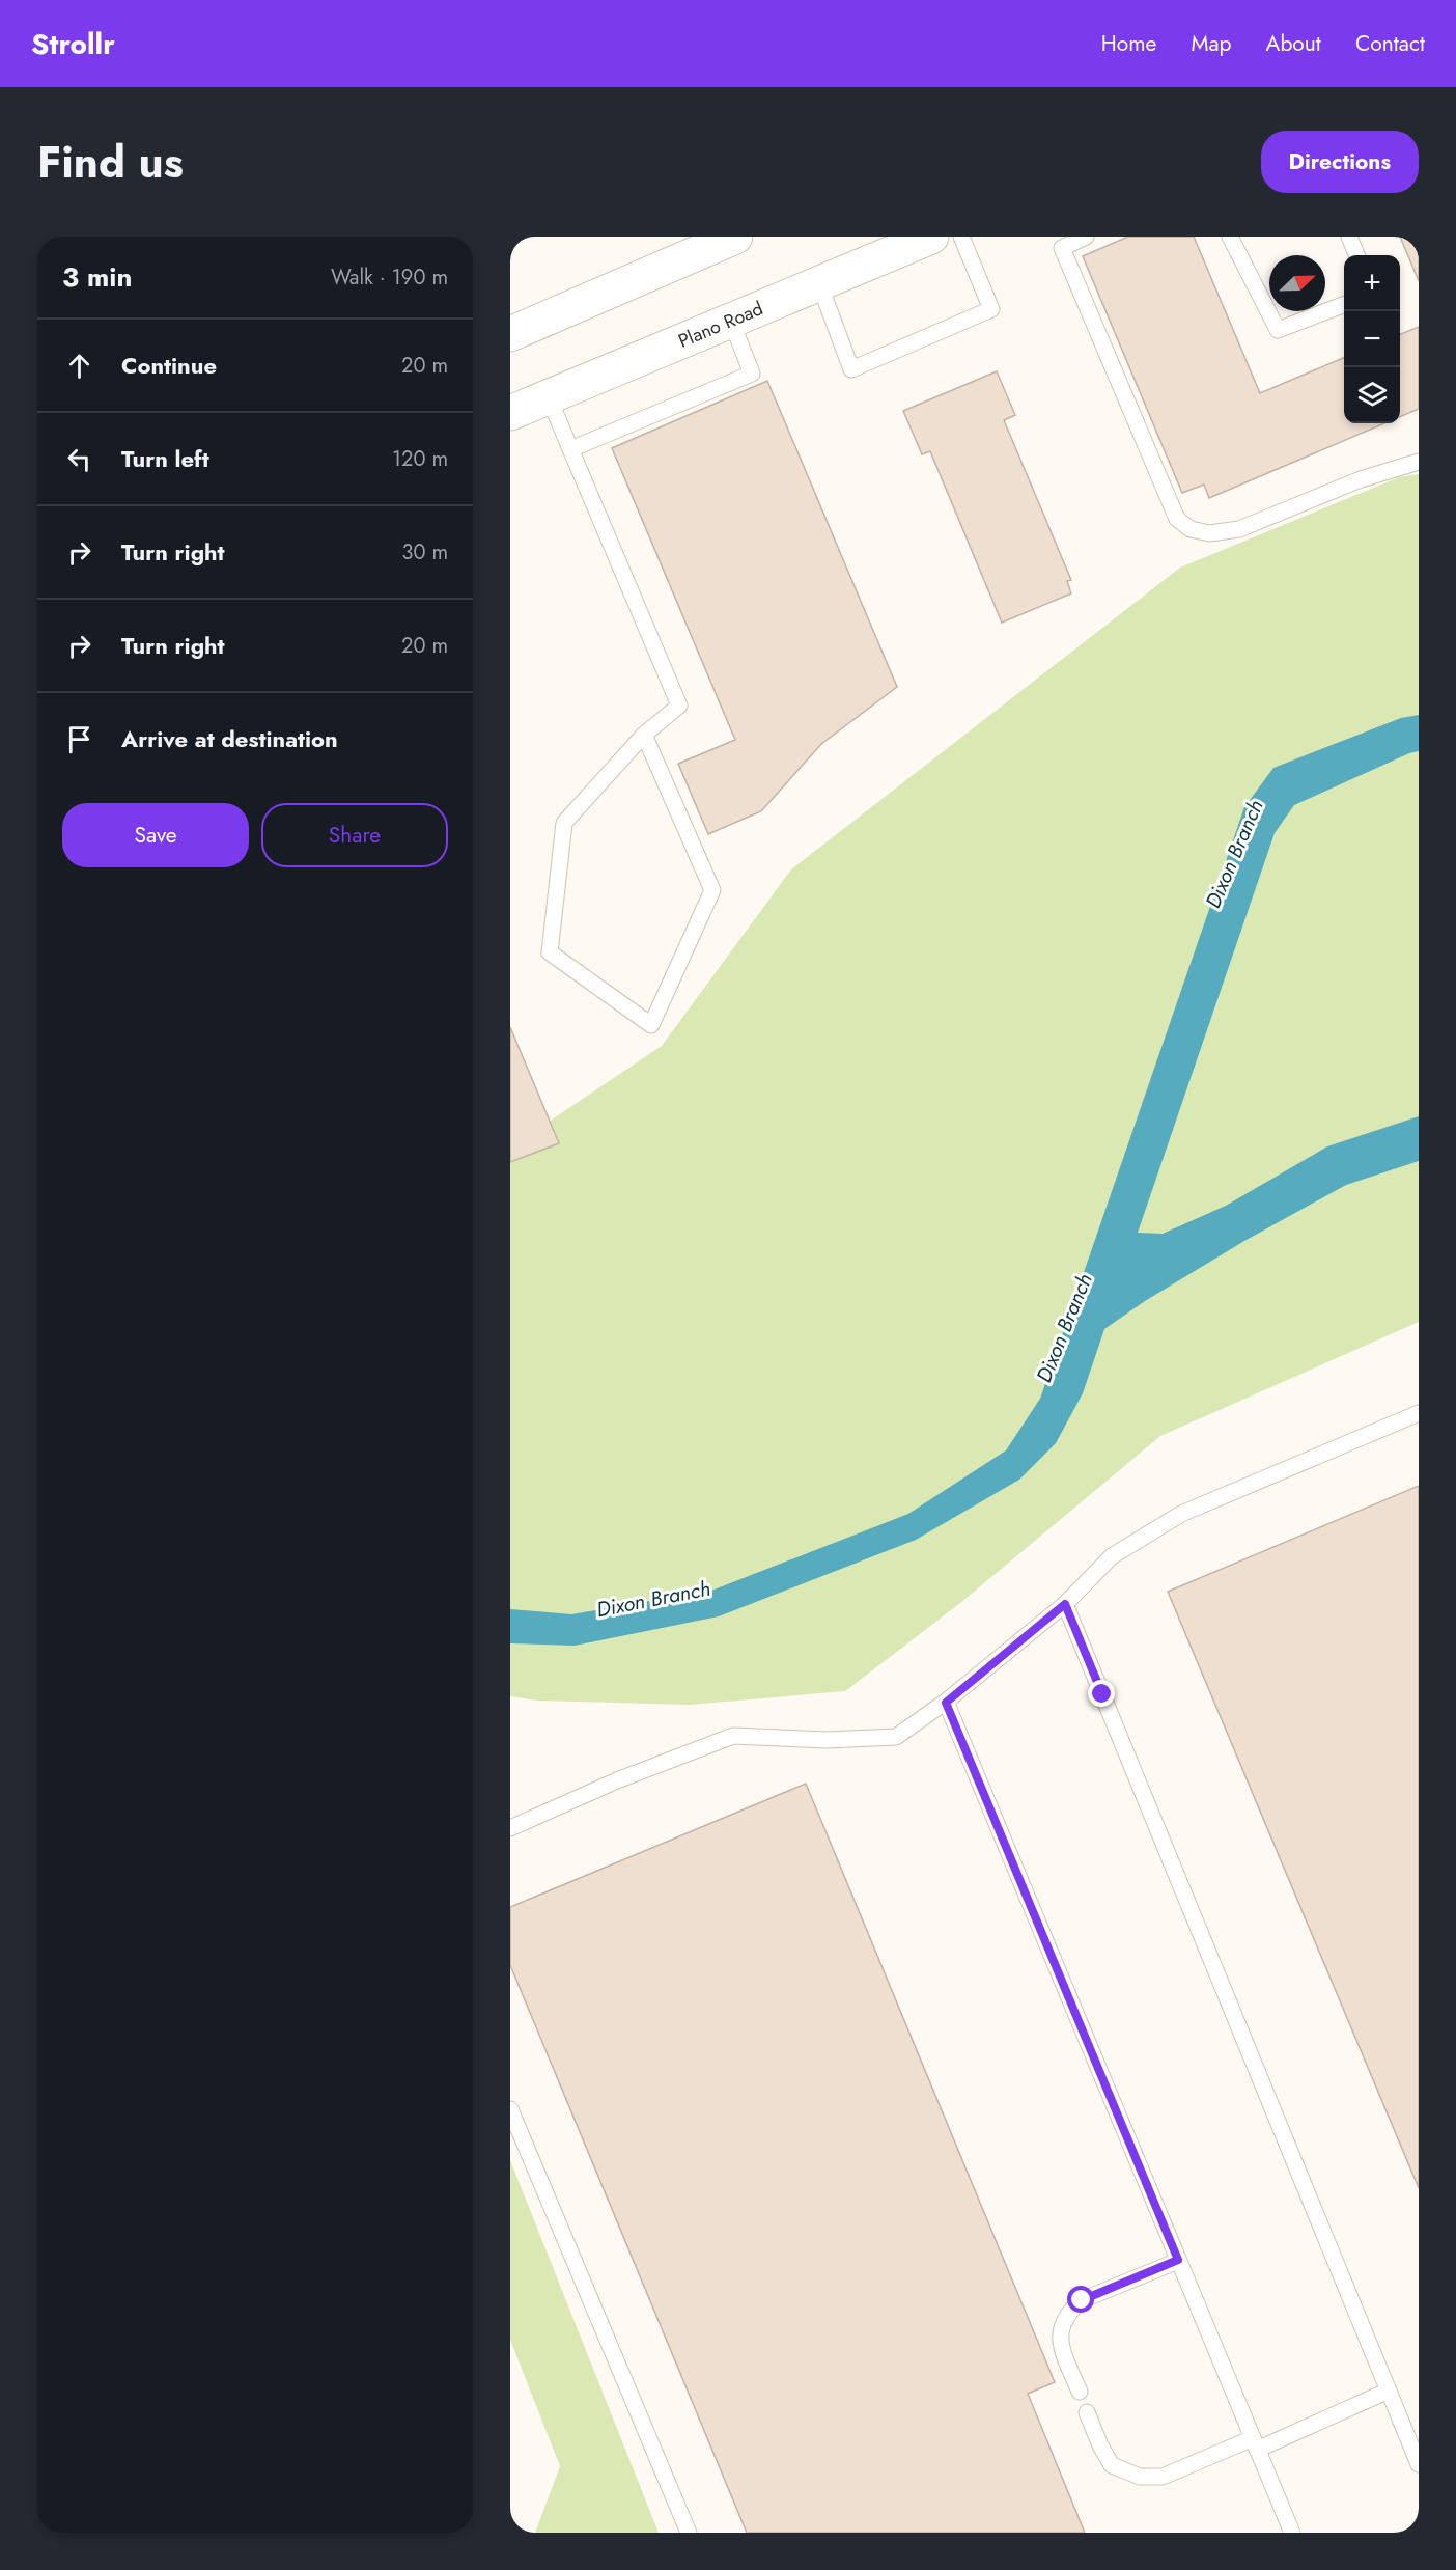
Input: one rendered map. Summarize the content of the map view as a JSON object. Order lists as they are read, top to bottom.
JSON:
{
  "streets": {
    "main road": ["Plano Road"]
  },
  "water": ["Dixon Branch"],
  "north": "top right",
  "page": {
    "header": "Strollr",
    "nav": [
      "Home",
      "Map",
      "About",
      "Contact"
    ],
    "title": "Find us",
    "buttons": [
      "Directions",
      ["Save", "Share"]
    ],
    "heading": ["3 min", "Walk · 190 m"],
    "map_buttons": ["+", "−"],
    "list": [
      ["Continue", "20 m"],
      ["Turn left", "120 m"],
      ["Turn right", "30 m"],
      ["Turn right", "20 m"],
      "Arrive at destination"
    ]
  }
}
